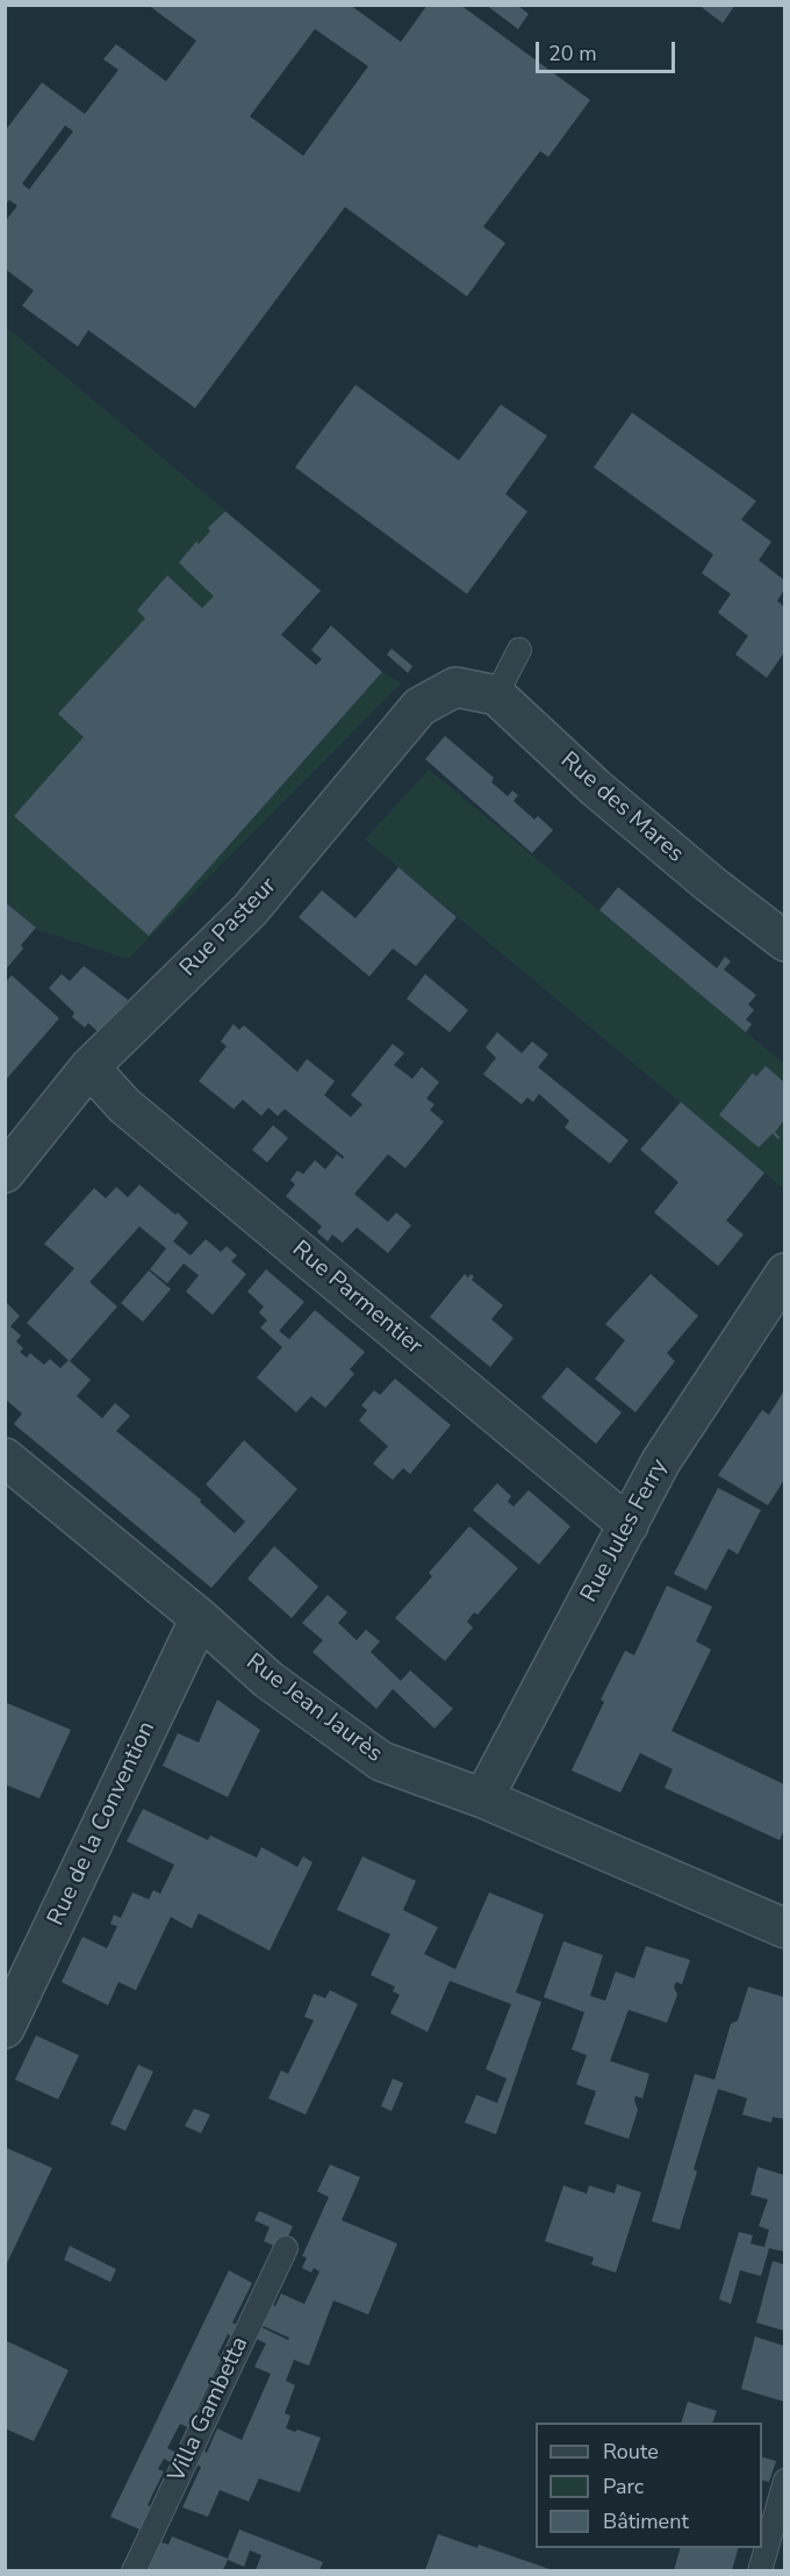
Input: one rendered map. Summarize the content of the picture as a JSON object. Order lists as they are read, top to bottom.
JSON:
{
  "streets": {
    "street": [
      "Rue des Mares",
      "Rue Pasteur",
      "Rue Parmentier",
      "Rue Jules Ferry",
      "Rue Jean Jaurès",
      "Rue de la Convention"
    ],
    "lane": ["Villa Gambetta"]
  },
  "crossings": [
    ["Rue des Mares", "Rue Pasteur"],
    ["Rue Pasteur", "Rue Parmentier"],
    ["Rue Parmentier", "Rue Jules Ferry"],
    ["Rue Jules Ferry", "Rue Jean Jaurès"],
    ["Rue Jean Jaurès", "Rue de la Convention"]
  ],
  "legend": ["Route", "Parc", "Bâtiment"],
  "scale_bar": "20 m"
}
